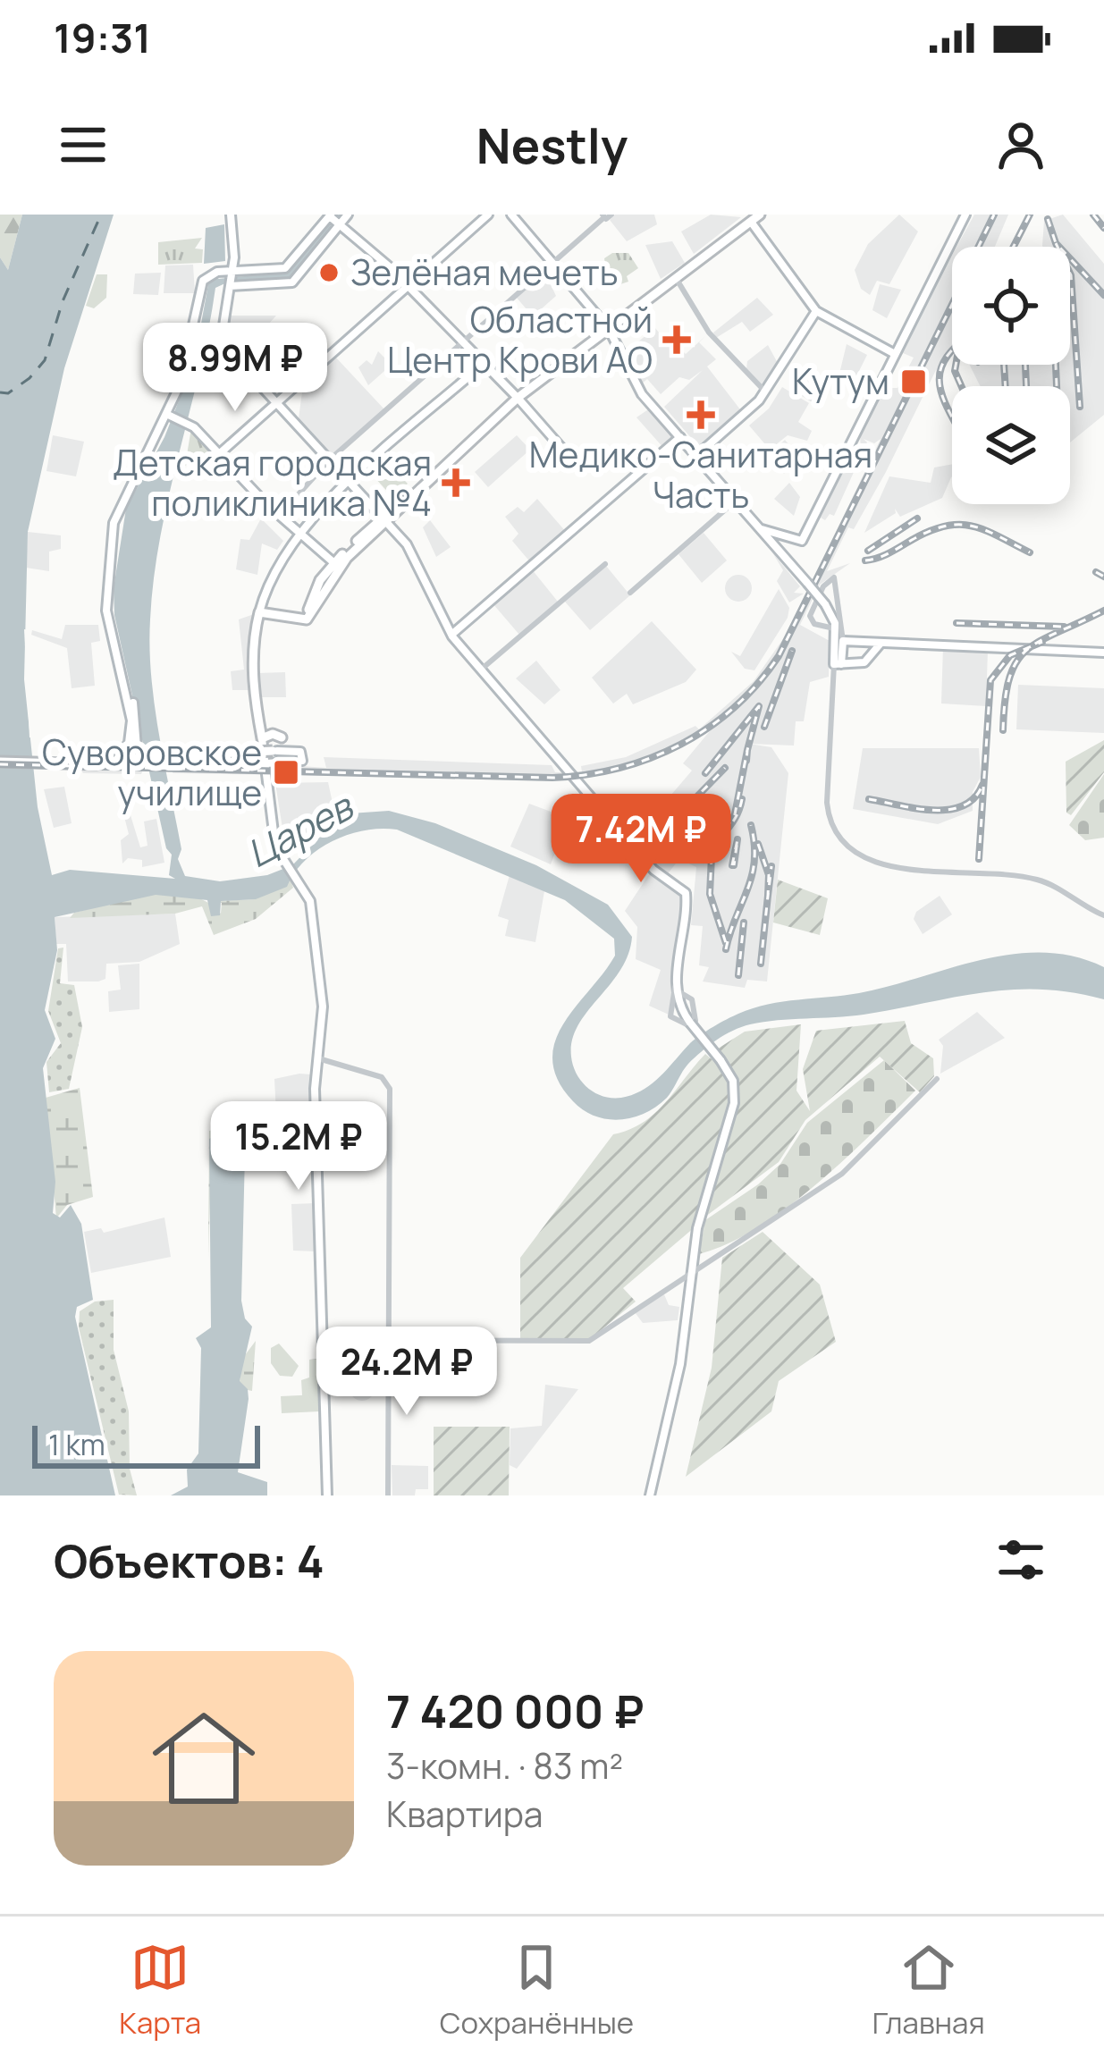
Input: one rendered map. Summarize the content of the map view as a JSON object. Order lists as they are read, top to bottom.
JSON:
{
  "water": ["Царев"],
  "places": {
    "other": ["Зелёная мечеть"],
    "health": ["Областной Центр Крови АО", "Медико-Санитарная Часть", "Детская городская поликлиника №4"],
    "transit": ["Кутум", "Суворовское училище"]
  },
  "scale_bar": "1 km",
  "page": {
    "status": "19:31",
    "header": "Nestly",
    "price": [
      "8.99M ₽",
      "7.42M ₽",
      "15.2M ₽",
      "24.2M ₽"
    ],
    "scale": "1 km",
    "heading": "Объектов: 4",
    "list": [
      {
        "name": "7 420 000 ₽",
        "note": "3-комн. · 83 m² · Квартира"
      }
    ],
    "tabs": ["Карта", "Сохранённые", "Главная"]
  }
}
